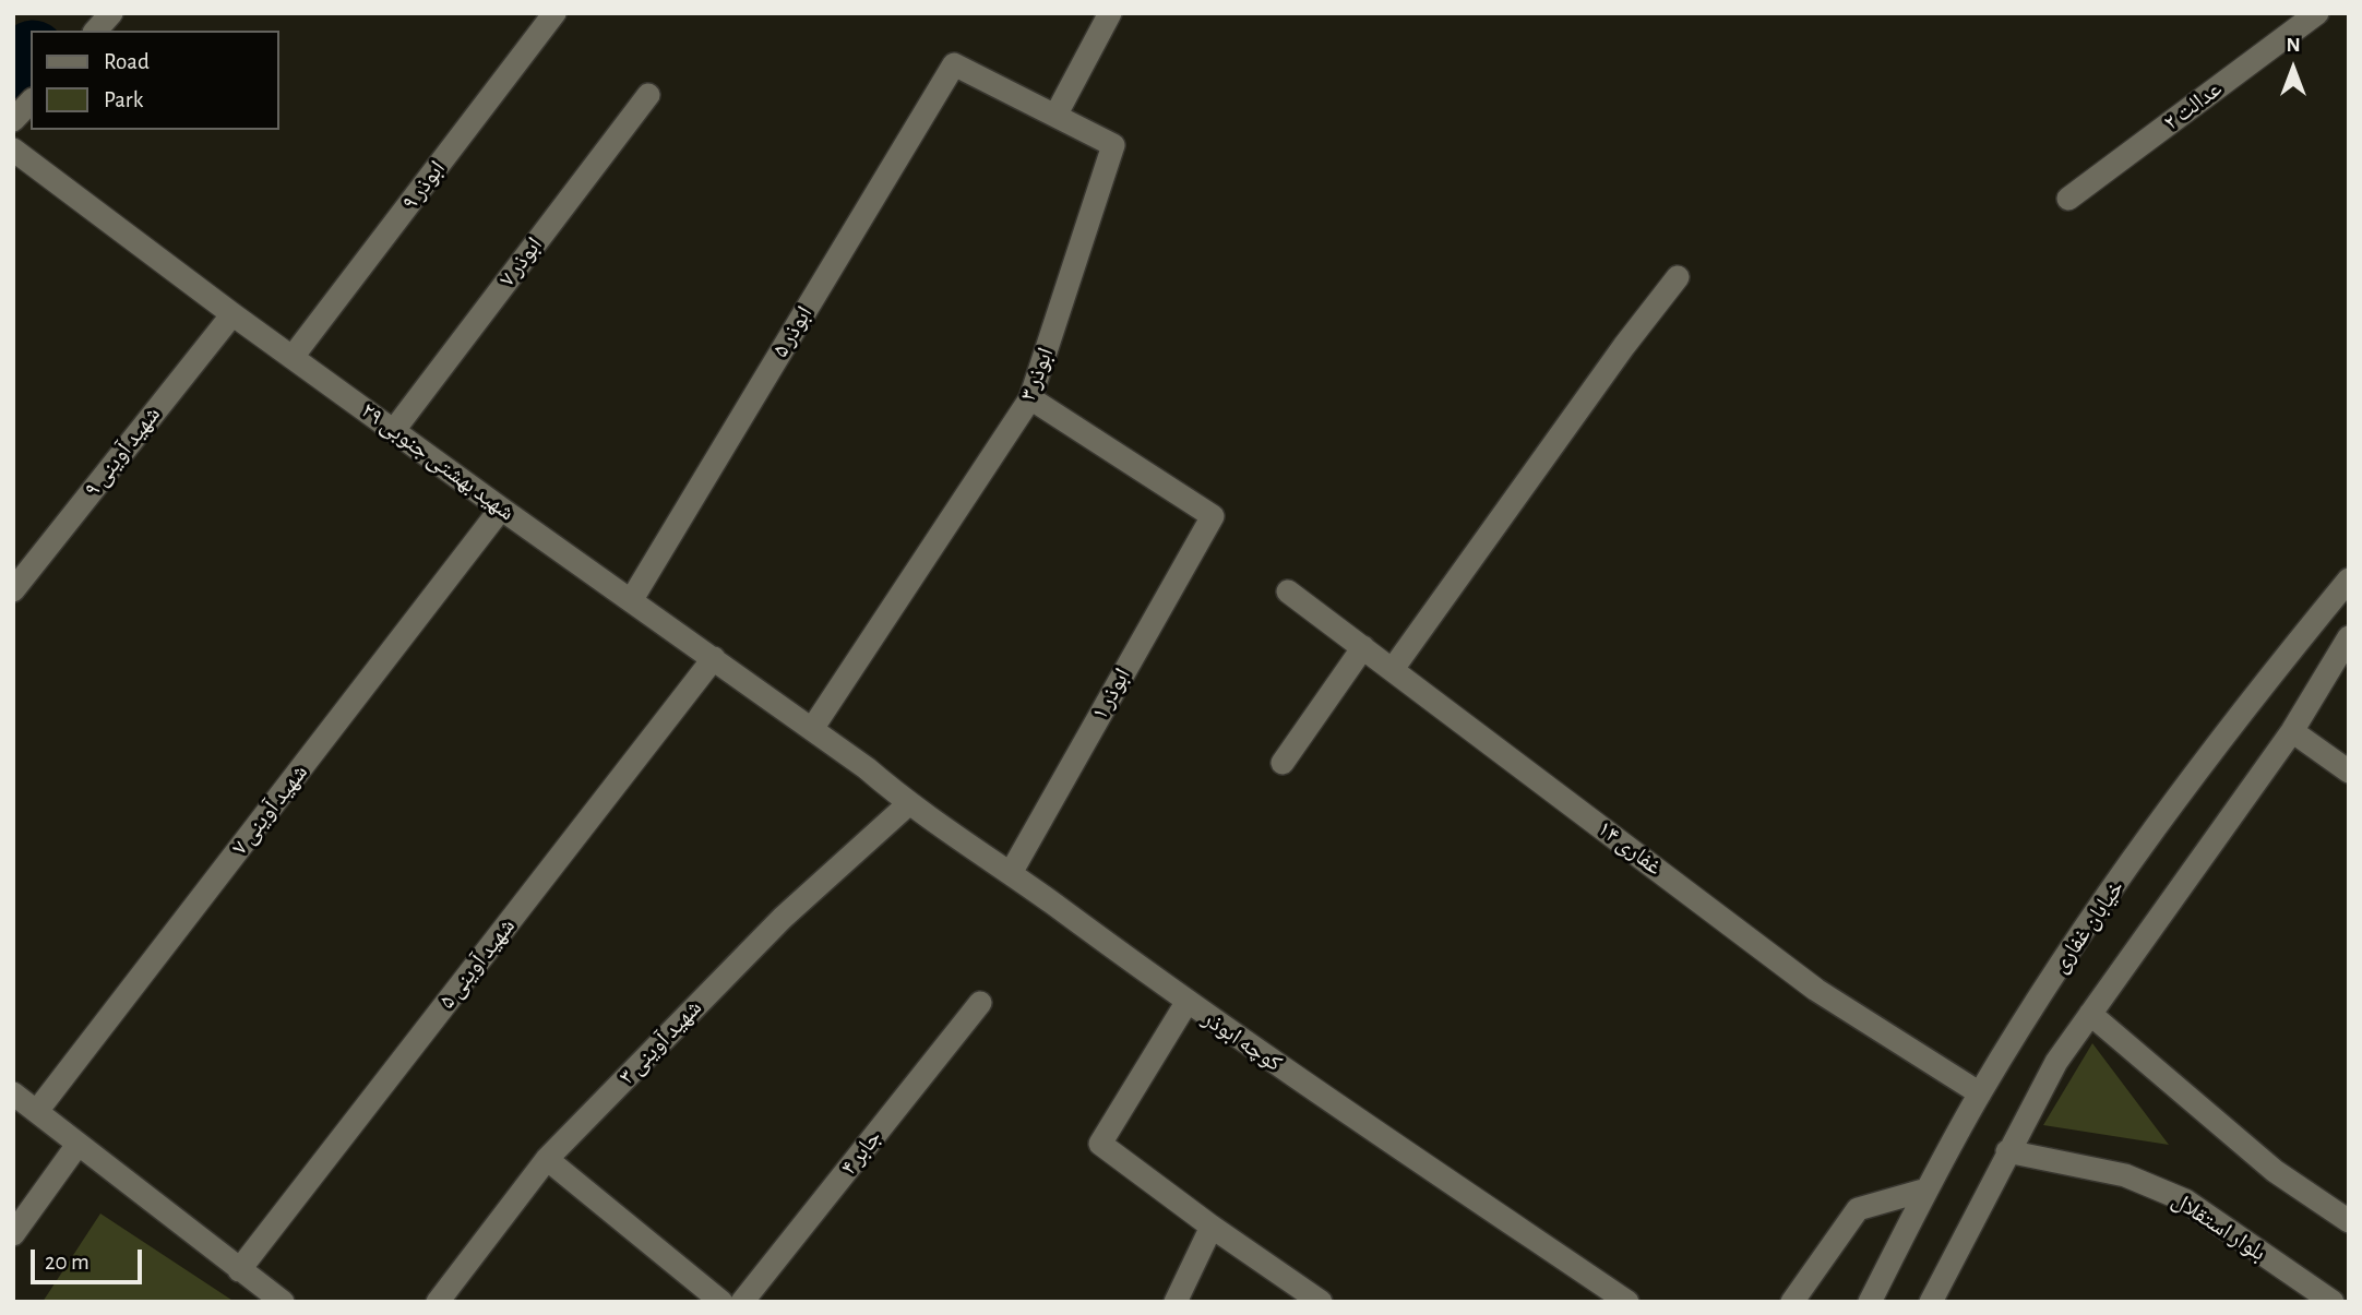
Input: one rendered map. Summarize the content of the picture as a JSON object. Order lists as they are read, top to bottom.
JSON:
{
  "streets": {
    "street": [
      "عدالت ۲",
      "ابوذر ۹",
      "ابوذر ۷",
      "ابوذر ۵",
      "ابوذر ۳",
      "شهید آوینی ۹",
      "شهید بهشتی جنوبی ۲۹",
      "ابوذر ۱",
      "شهید آوینی ۷",
      "غفاری ۱۴",
      "خیابان غفاری",
      "شهید آوینی ۵",
      "کوچه ابوذر",
      "شهید آوینی ۳",
      "جابر ۴",
      "بلوار استقلال"
    ]
  },
  "crossings": [
    ["ابوذر ۹", "شهید بهشتی جنوبی ۲۹"],
    ["ابوذر ۷", "شهید بهشتی جنوبی ۲۹"],
    ["ابوذر ۵", "ابوذر ۳"],
    ["ابوذر ۵", "شهید بهشتی جنوبی ۲۹"],
    ["ابوذر ۳", "شهید بهشتی جنوبی ۲۹"],
    ["ابوذر ۳", "ابوذر ۱"],
    ["شهید آوینی ۹", "شهید بهشتی جنوبی ۲۹"],
    ["شهید بهشتی جنوبی ۲۹", "شهید آوینی ۷"],
    ["شهید بهشتی جنوبی ۲۹", "شهید آوینی ۵"],
    ["شهید بهشتی جنوبی ۲۹", "کوچه ابوذر"],
    ["ابوذر ۱", "کوچه ابوذر"],
    ["غفاری ۱۴", "خیابان غفاری"],
    ["کوچه ابوذر", "شهید آوینی ۳"]
  ],
  "legend": ["Road", "Park"],
  "scale_bar": "20 m",
  "north": "top"
}
